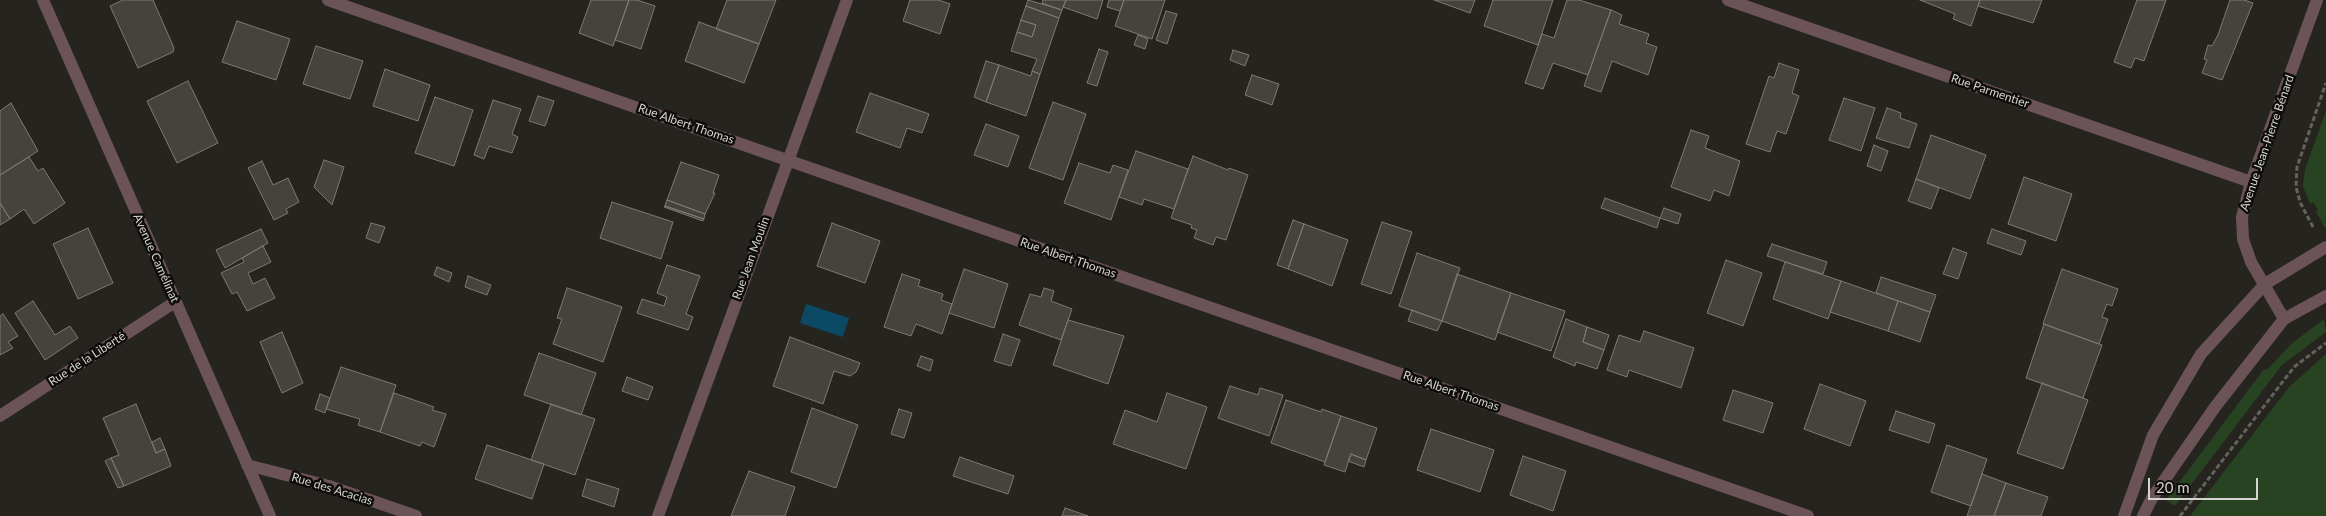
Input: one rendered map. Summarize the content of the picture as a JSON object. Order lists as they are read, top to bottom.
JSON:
{
  "streets": {
    "street": [
      "Rue Parmentier",
      "Rue Albert Thomas",
      "Avenue Jean-Pierre Bénard",
      "Avenue Camélinat",
      "Rue Jean Moulin",
      "Rue de la Liberté",
      "Rue des Acacias"
    ]
  },
  "crossings": [
    ["Rue Parmentier", "Avenue Jean-Pierre Bénard"],
    ["Rue Albert Thomas", "Rue Jean Moulin"],
    ["Avenue Camélinat", "Rue de la Liberté"],
    ["Avenue Camélinat", "Rue des Acacias"]
  ],
  "scale_bar": "20 m"
}
